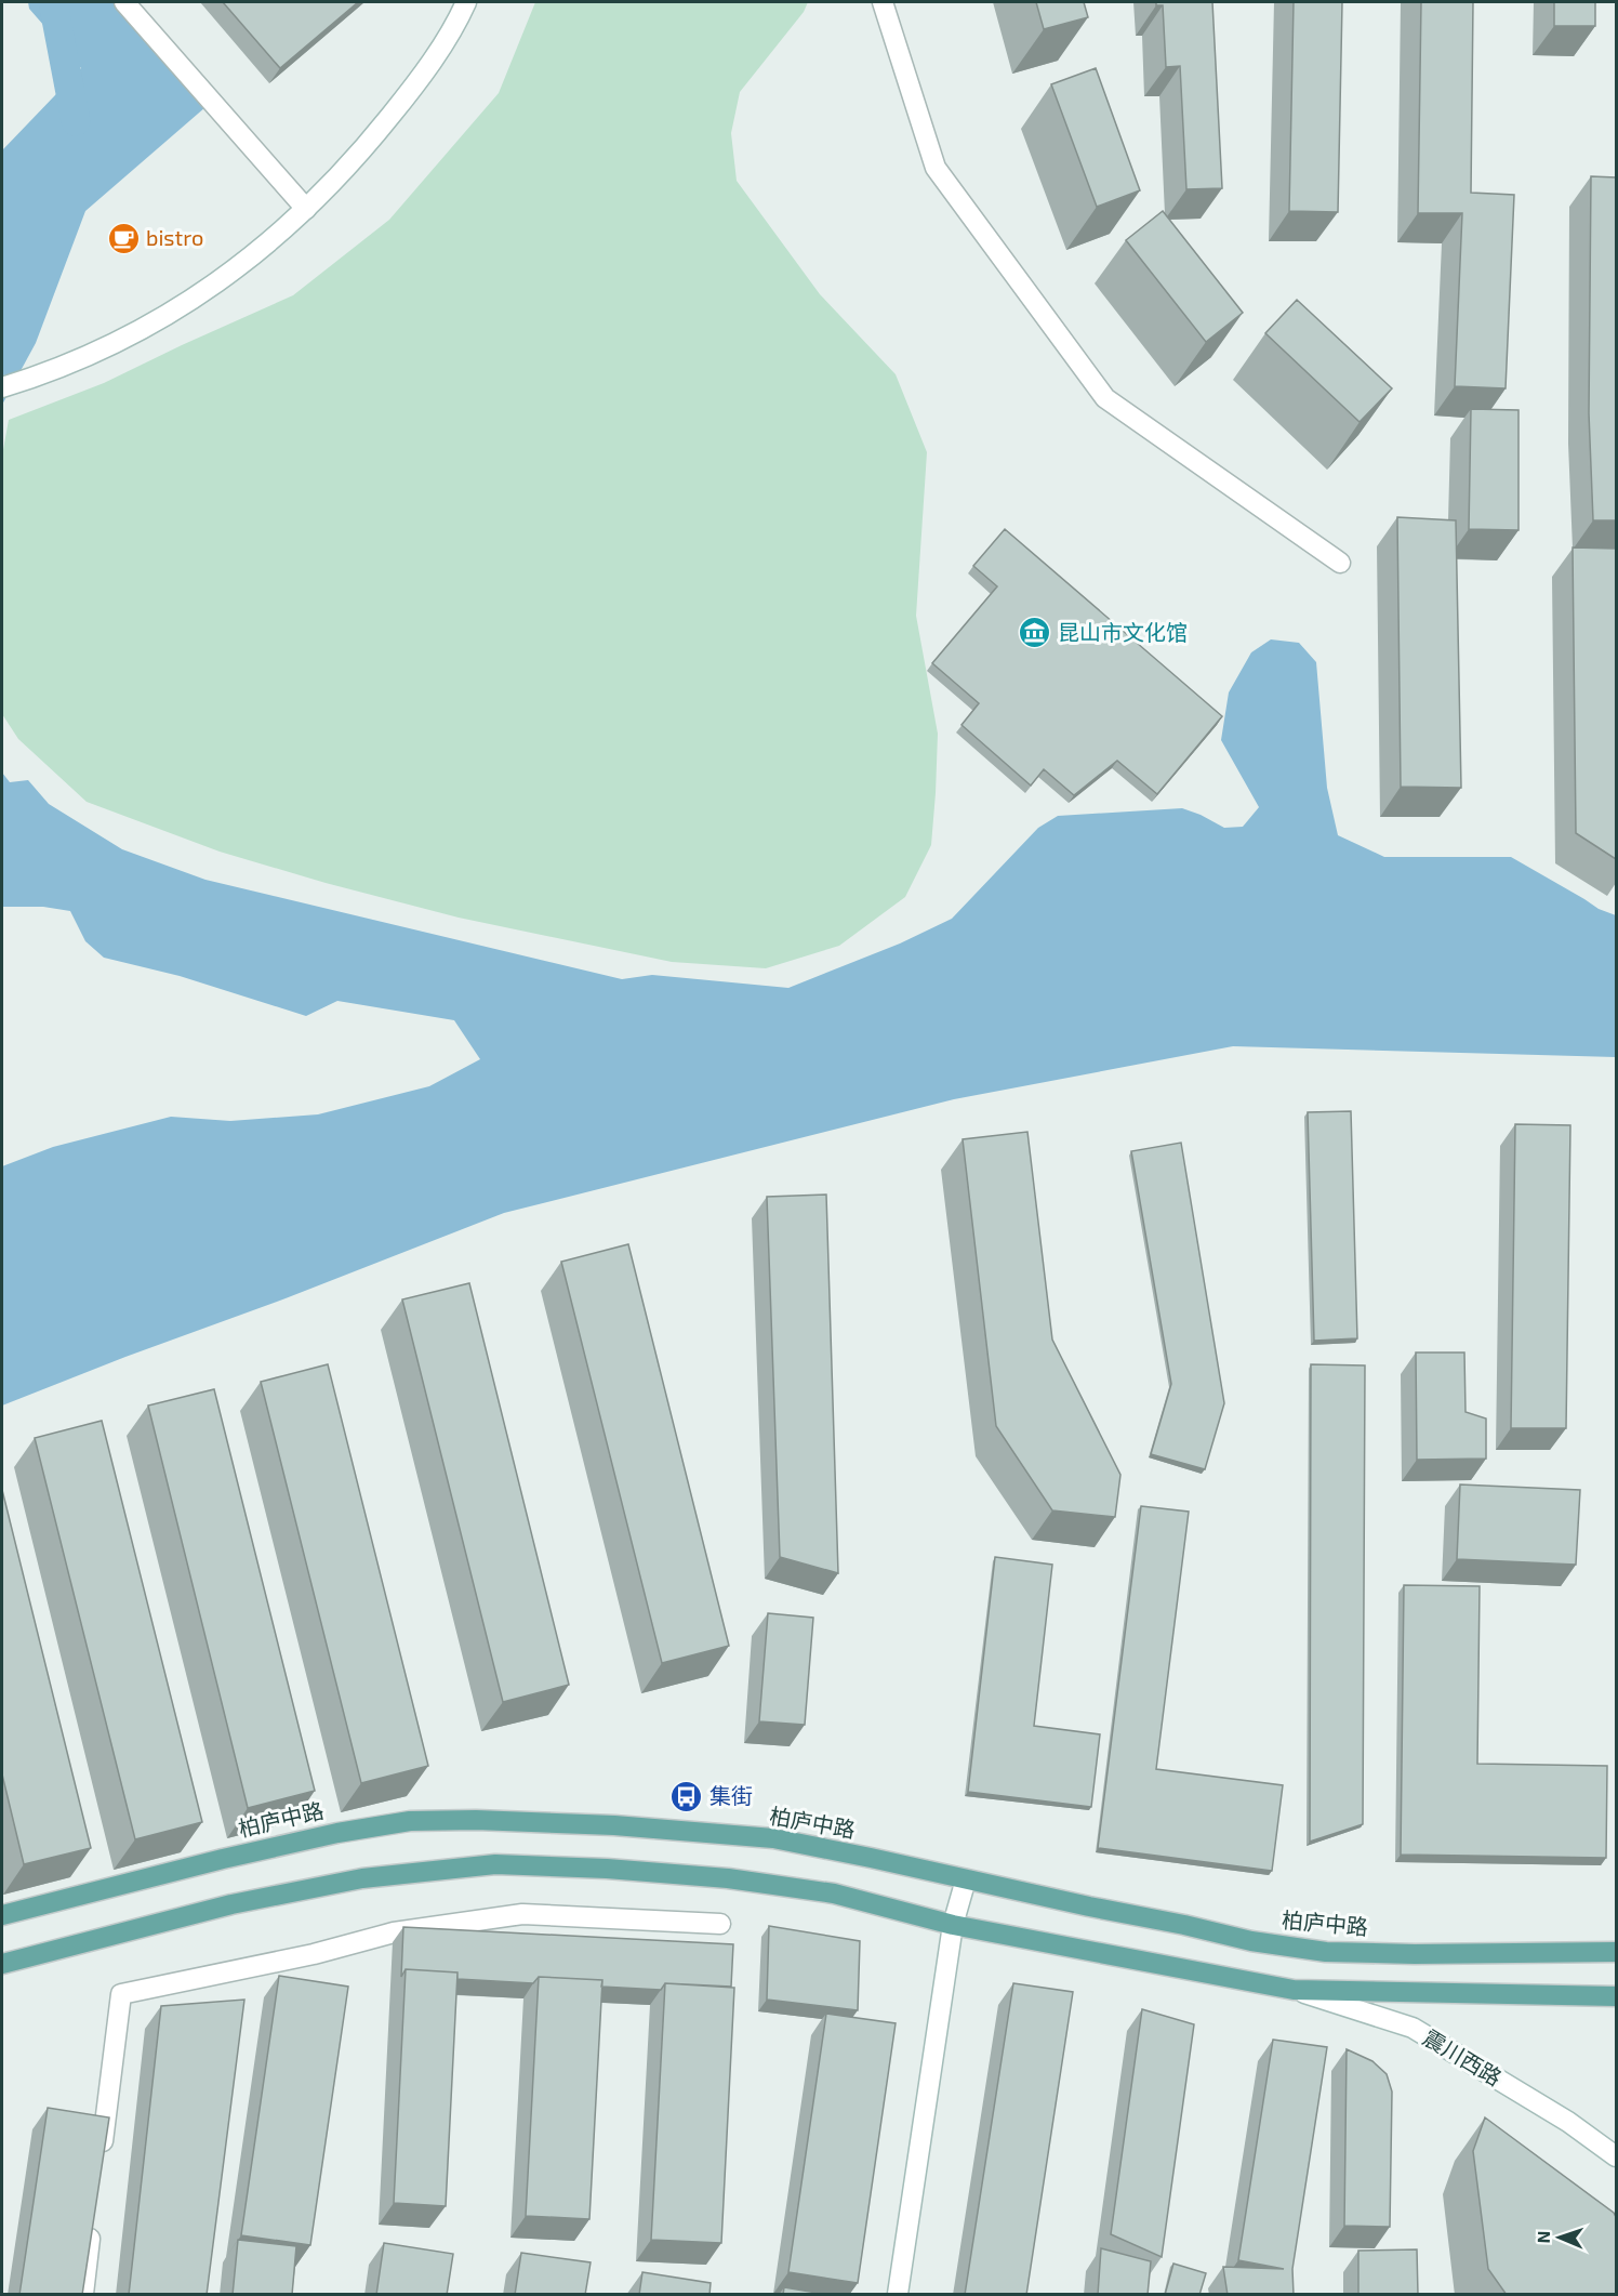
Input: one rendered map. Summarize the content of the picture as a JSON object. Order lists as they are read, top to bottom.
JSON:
{
  "streets": {
    "main road": ["柏庐中路"],
    "street": ["震川西路"]
  },
  "places": {
    "cafe": ["bistro"],
    "museum": ["昆山市文化馆"],
    "bus stop": ["集街"]
  },
  "north": "left"
}
